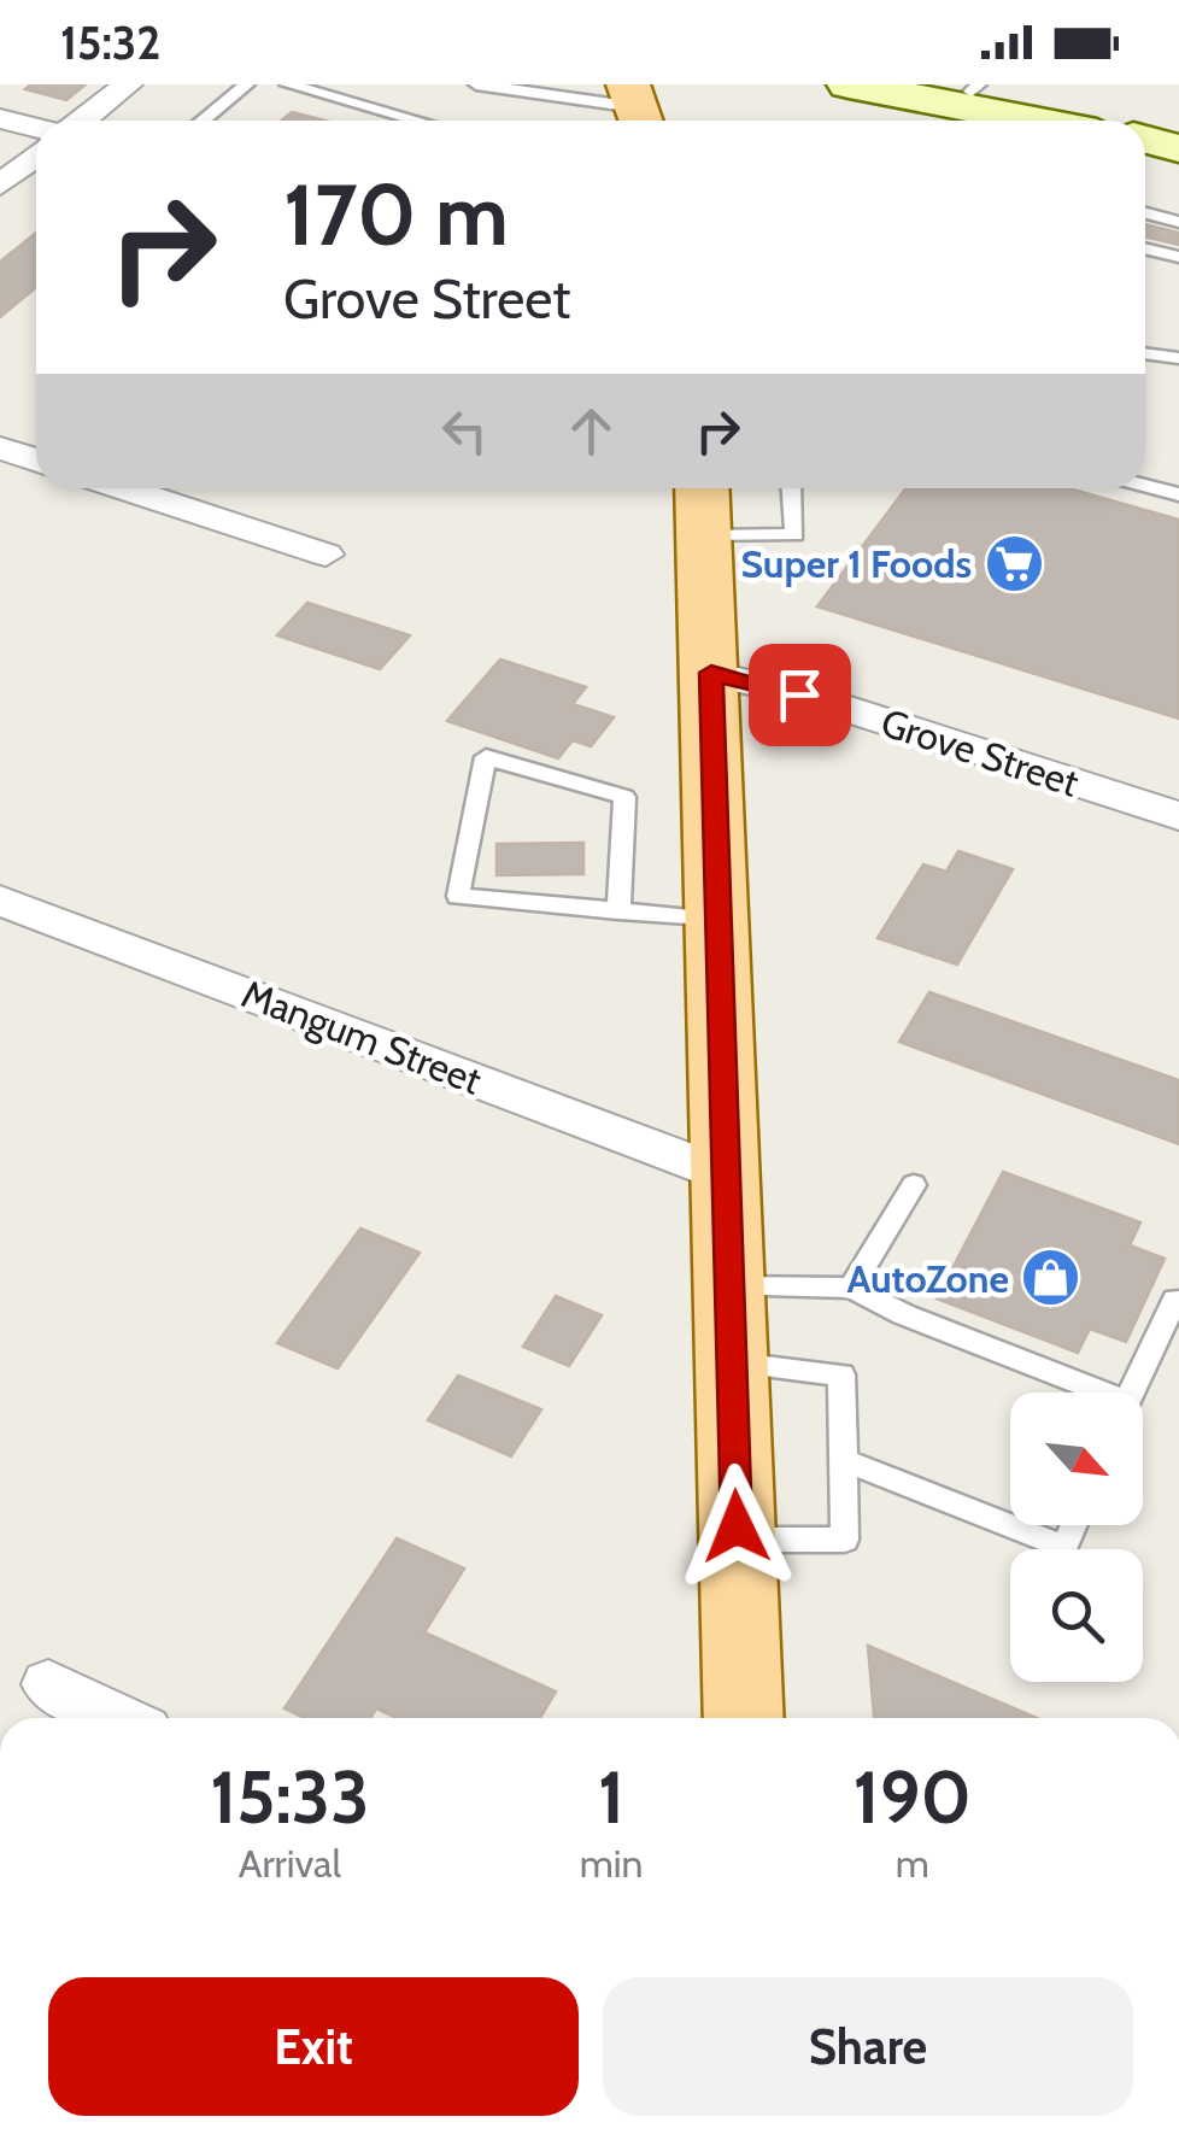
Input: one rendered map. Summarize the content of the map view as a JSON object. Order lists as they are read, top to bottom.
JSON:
{
  "streets": {
    "street": ["Grove Street", "Mangum Street"]
  },
  "places": {
    "supermarket": ["Super 1 Foods"],
    "shop": ["AutoZone"]
  },
  "north": "bottom right",
  "page": {
    "status": "15:32",
    "turn": ["170 m", "Grove Street"],
    "eta": [
      "15:33",
      "Arrival",
      "1",
      "min",
      "190",
      "m"
    ],
    "buttons": ["Exit", "Share"]
  }
}
